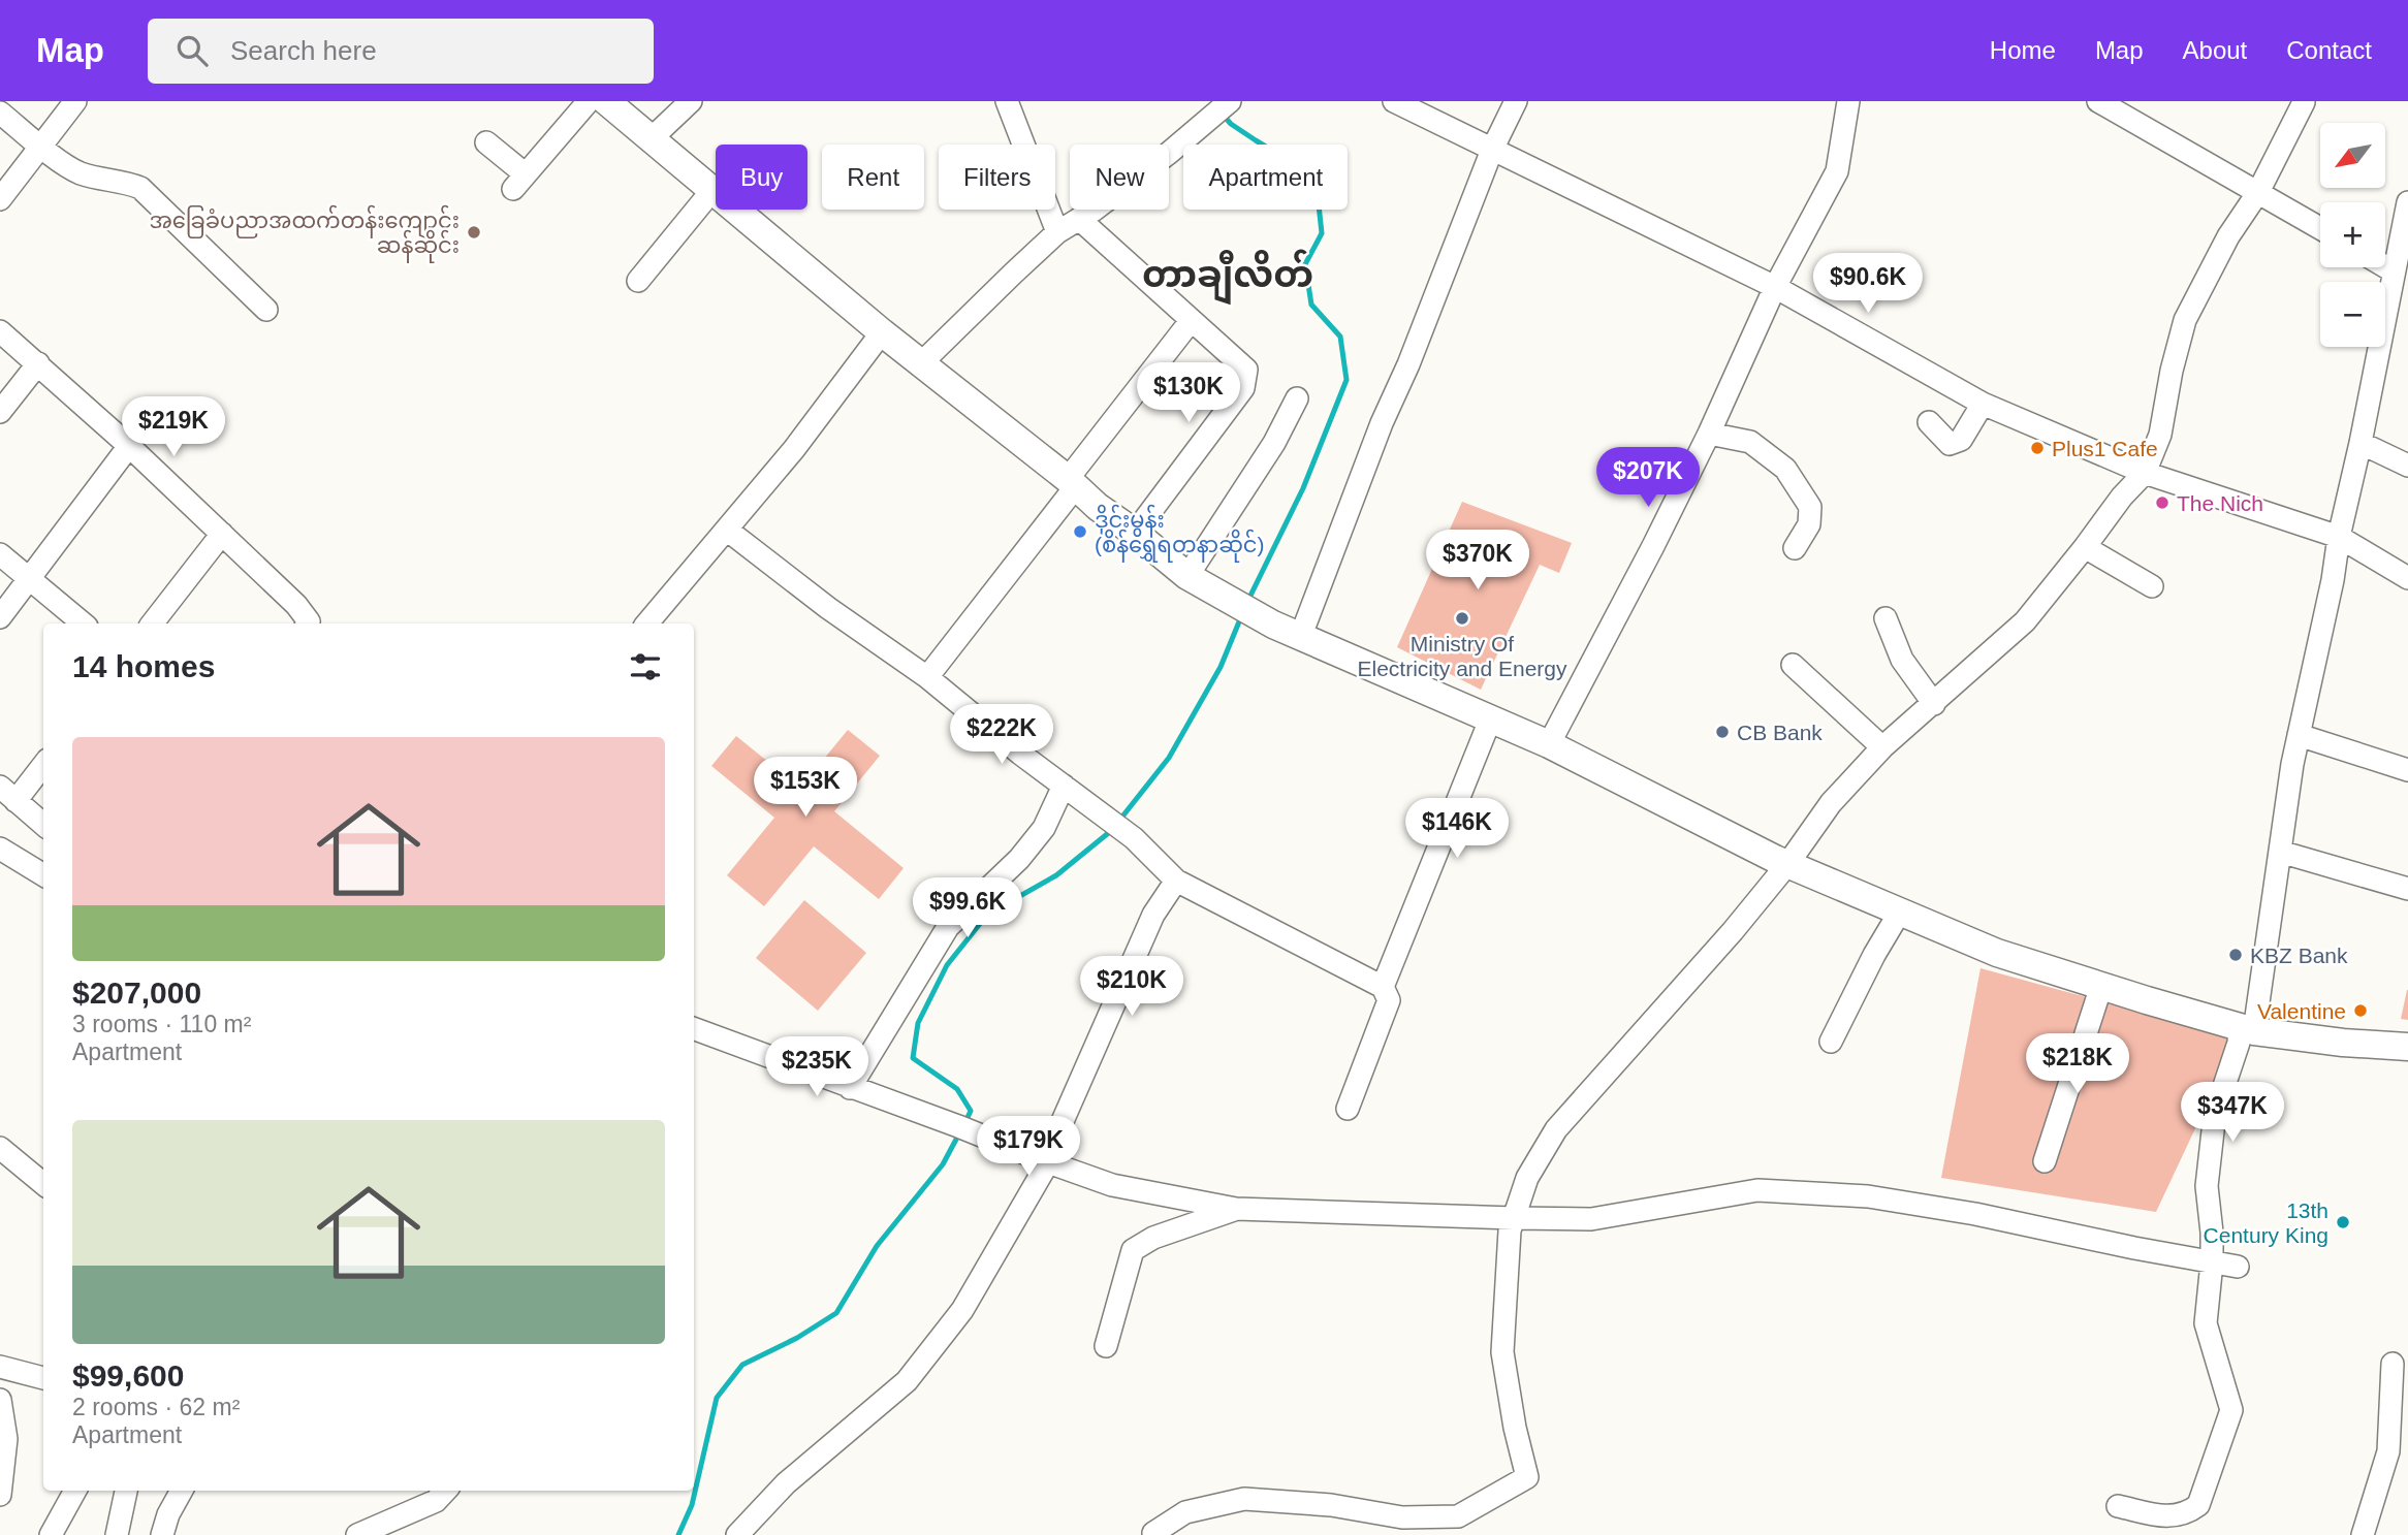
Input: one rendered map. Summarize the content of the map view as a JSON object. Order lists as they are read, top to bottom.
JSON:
{
  "districts": ["တာချီလိတ်"],
  "places": [
    "အခြေခံပညာအထက်တန်းကျောင်း ဆန်ဆိုင်း",
    "Plus1 Cafe",
    "The Nich",
    "ဒိုင်းမွန်း (စိန်ရွှေရတနာဆိုင်)",
    "Ministry Of Electricity and Energy",
    "CB Bank",
    "KBZ Bank",
    "Valentine",
    "13th Century King"
  ],
  "north": "bottom left",
  "page": {
    "header": "Map",
    "search": "Search here",
    "nav": [
      "Home",
      "Map",
      "About",
      "Contact"
    ],
    "map_buttons": ["+", "−"],
    "chip": [
      "Buy",
      "Rent",
      "Filters",
      "New",
      "Apartment"
    ],
    "price": [
      "$90.6K",
      "$130K",
      "$219K",
      "$207K",
      "$370K",
      "$222K",
      "$153K",
      "$146K",
      "$99.6K",
      "$210K",
      "$218K",
      "$235K",
      "$347K",
      "$179K"
    ],
    "heading": "14 homes",
    "list": [
      {
        "name": "$207,000",
        "note": "3 rooms · 110 m² · Apartment"
      },
      {
        "name": "$99,600",
        "note": "2 rooms · 62 m² · Apartment"
      }
    ]
  }
}
